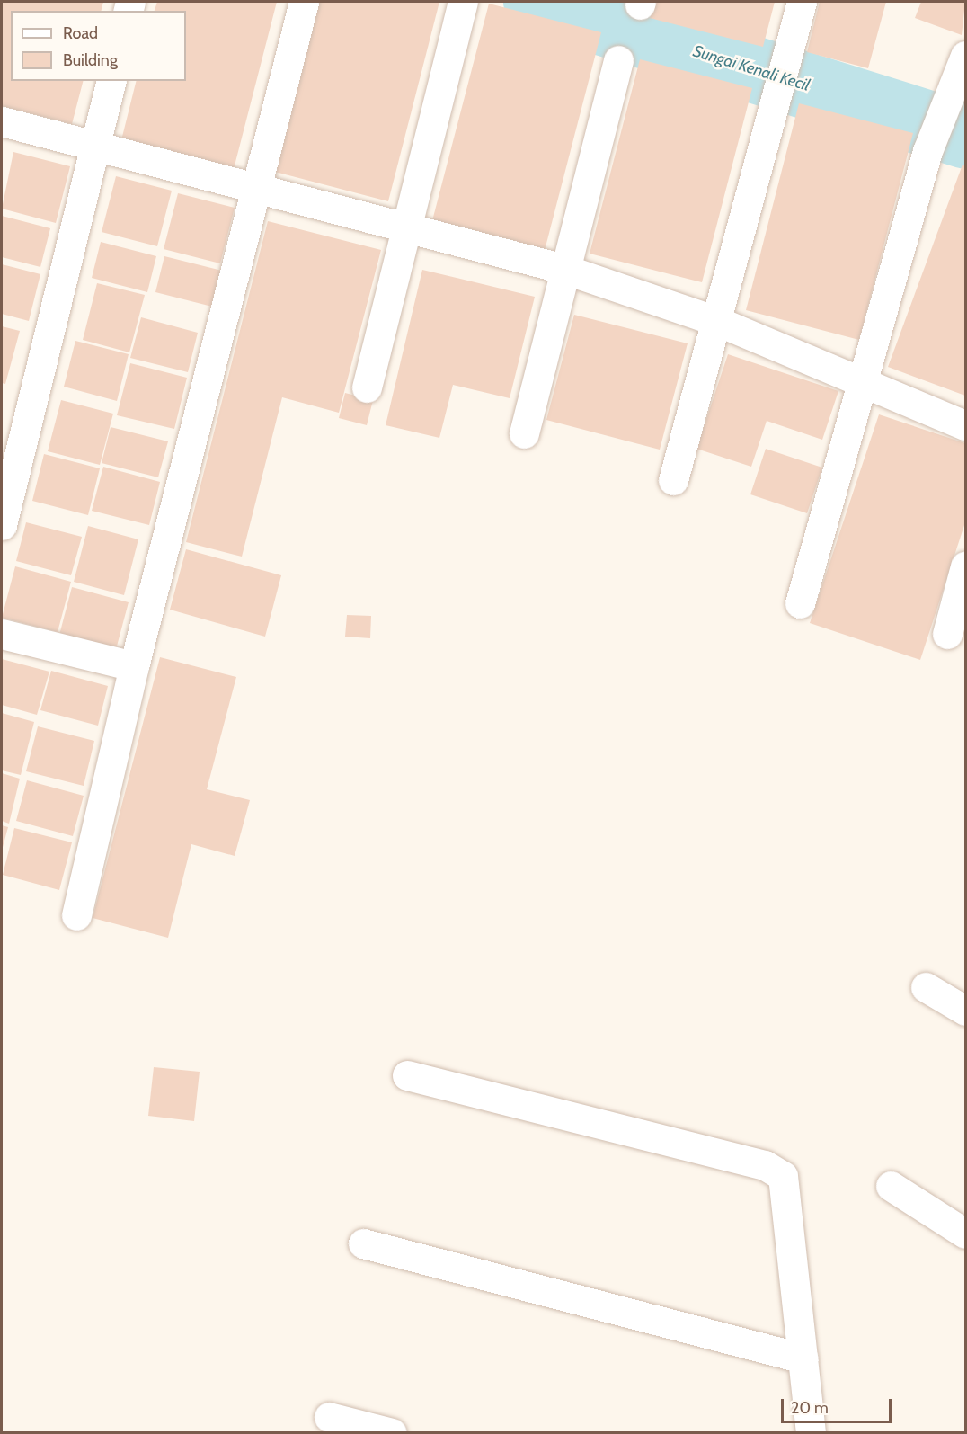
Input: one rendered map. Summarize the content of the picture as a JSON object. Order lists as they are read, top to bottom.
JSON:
{
  "water": ["Sungai Kenali Kecil"],
  "legend": ["Road", "Building"],
  "scale_bar": "20 m"
}
